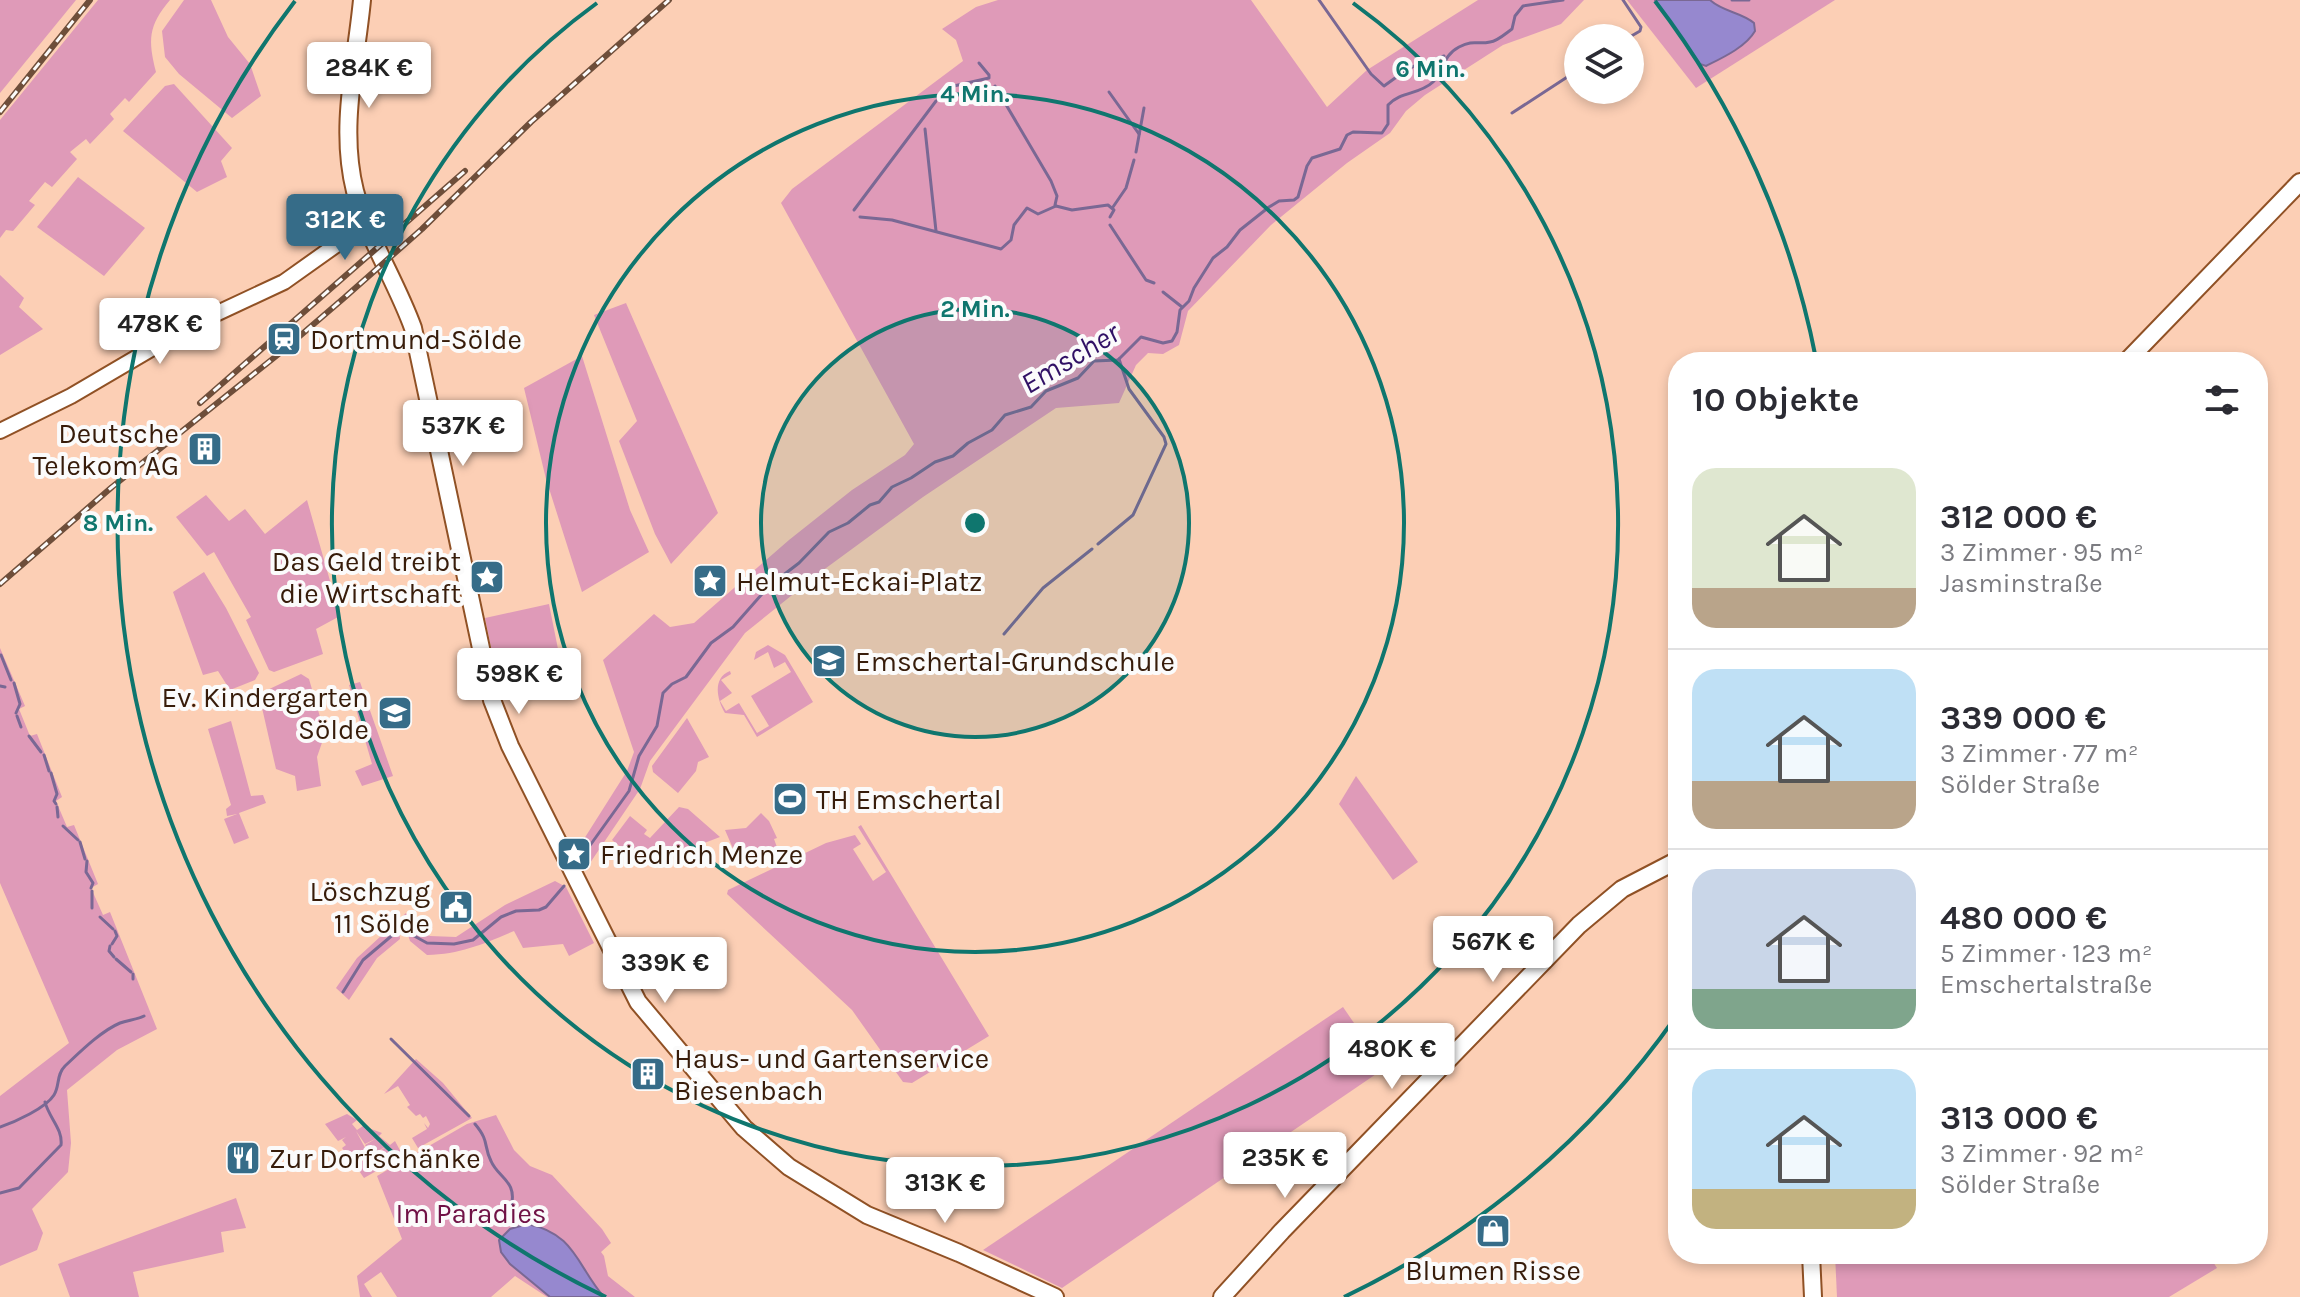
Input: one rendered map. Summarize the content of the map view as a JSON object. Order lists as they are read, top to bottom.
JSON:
{
  "water": ["Emscher"],
  "parks": ["Im Paradies"],
  "places": {
    "station": ["Dortmund-Sölde"],
    "building": ["Deutsche Telekom AG", "Haus- und Gartenservice Biesenbach"],
    "place": ["Das Geld treibt die Wirtschaft", "Helmut-Eckai-Platz", "Friedrich Menze"],
    "school or university": ["Emschertal-Grundschule", "Ev. Kindergarten Sölde"],
    "sports": ["TH Emschertal"],
    "public building": ["Löschzug 11 Sölde"],
    "restaurant": ["Zur Dorfschänke"],
    "shop": ["Blumen Risse"]
  },
  "page": {
    "price": [
      "284K €",
      "312K €",
      "478K €",
      "537K €",
      "598K €",
      "567K €",
      "339K €",
      "480K €",
      "235K €",
      "313K €"
    ],
    "heading": "10 Objekte",
    "list": [
      {
        "name": "312 000 €",
        "note": "3 Zimmer · 95 m² · Jasminstraße"
      },
      {
        "name": "339 000 €",
        "note": "3 Zimmer · 77 m² · Sölder Straße"
      },
      {
        "name": "480 000 €",
        "note": "5 Zimmer · 123 m² · Emschertalstraße"
      },
      {
        "name": "313 000 €",
        "note": "3 Zimmer · 92 m² · Sölder Straße"
      }
    ]
  },
  "rings": [
    "6 Min.",
    "4 Min.",
    "2 Min.",
    "8 Min."
  ]
}
